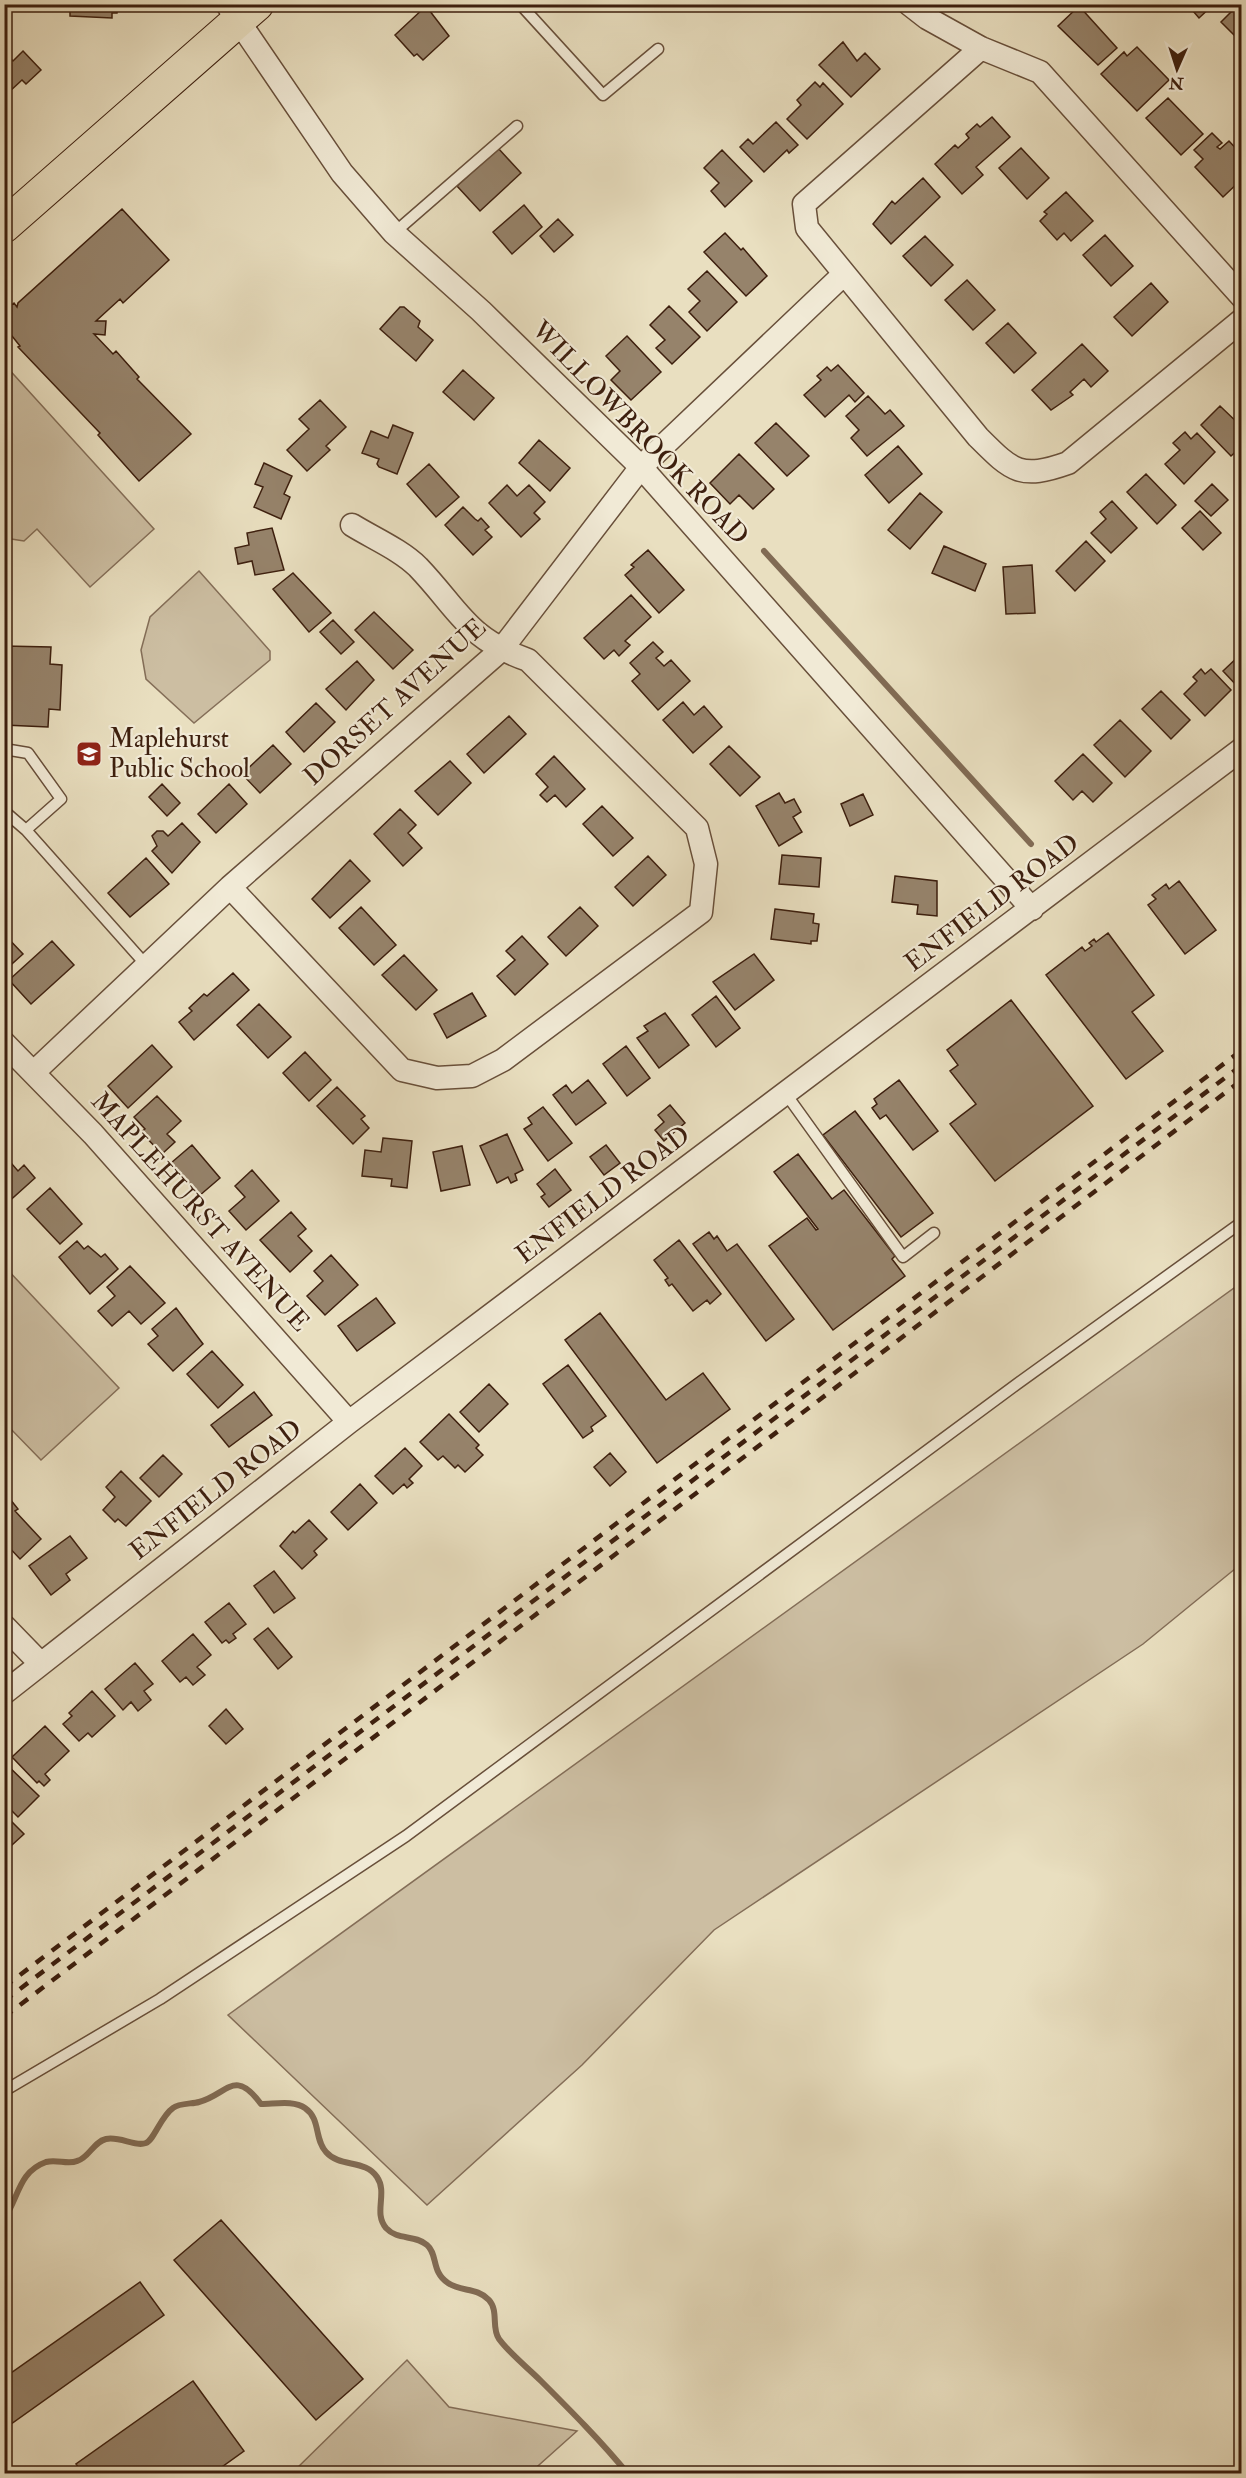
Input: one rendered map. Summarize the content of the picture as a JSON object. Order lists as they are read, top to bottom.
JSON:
{
  "streets": {
    "street": [
      "WILLOWBROOK ROAD",
      "DORSET AVENUE",
      "ENFIELD ROAD",
      "MAPLEHURST AVENUE"
    ]
  },
  "crossings": [
    ["WILLOWBROOK ROAD", "DORSET AVENUE"],
    ["WILLOWBROOK ROAD", "ENFIELD ROAD"],
    ["DORSET AVENUE", "MAPLEHURST AVENUE"],
    ["ENFIELD ROAD", "MAPLEHURST AVENUE"]
  ],
  "places": {
    "school or university": ["Maplehurst Public School"]
  },
  "north": "bottom"
}
